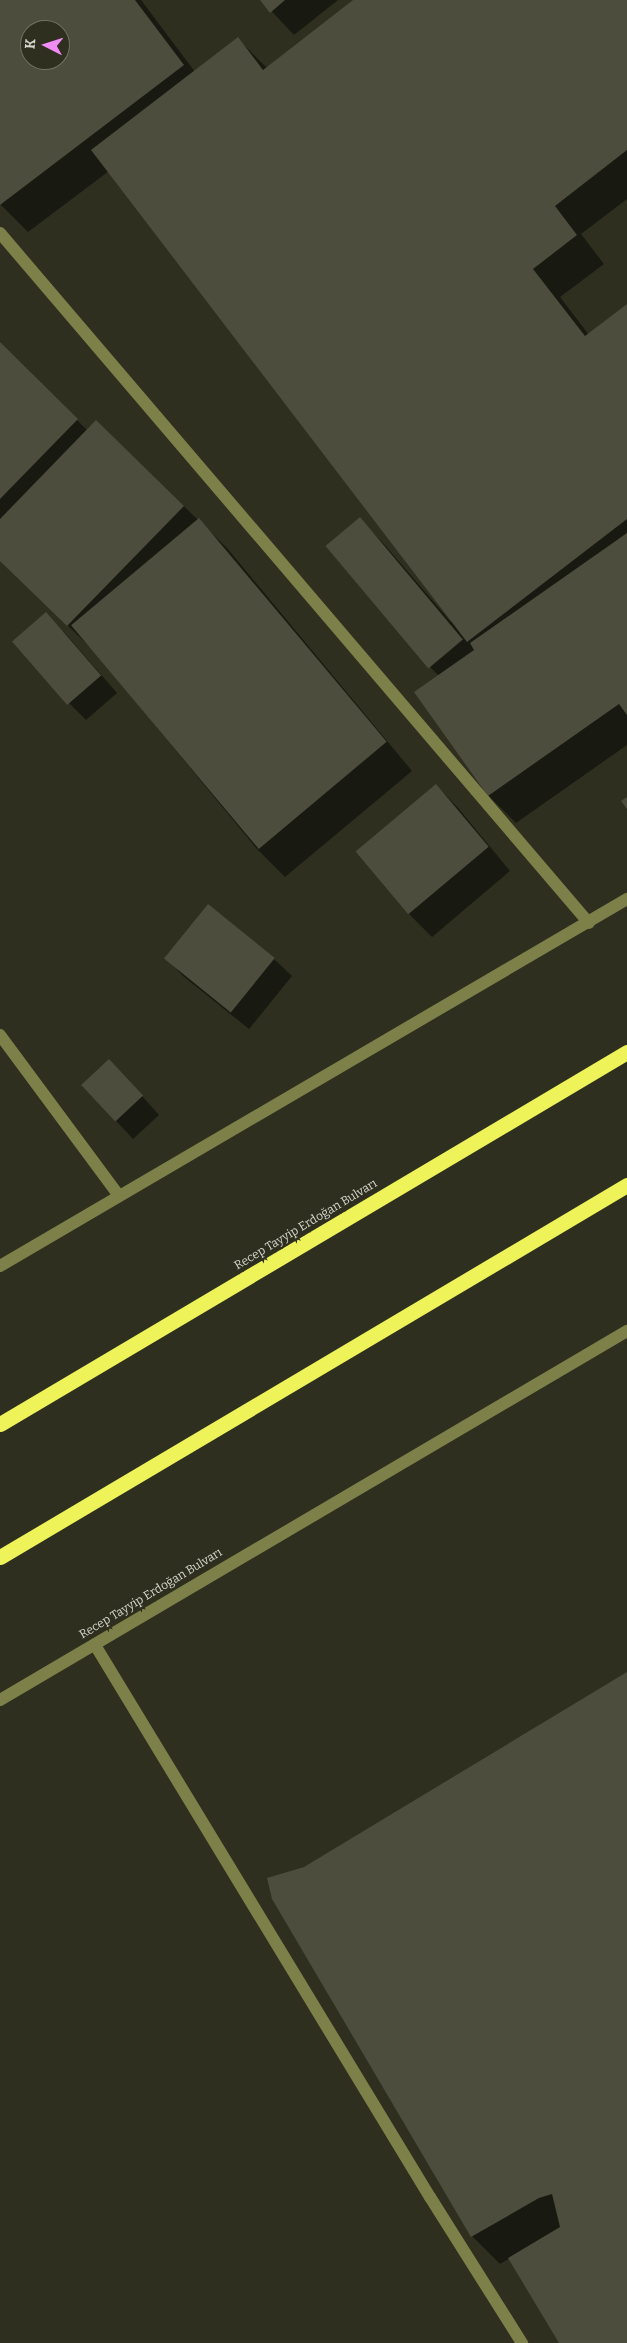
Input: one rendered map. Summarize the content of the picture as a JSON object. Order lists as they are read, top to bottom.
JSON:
{
  "streets": {
    "highway": ["Recep Tayyip Erdoğan Bulvarı"]
  },
  "north": "left"
}
